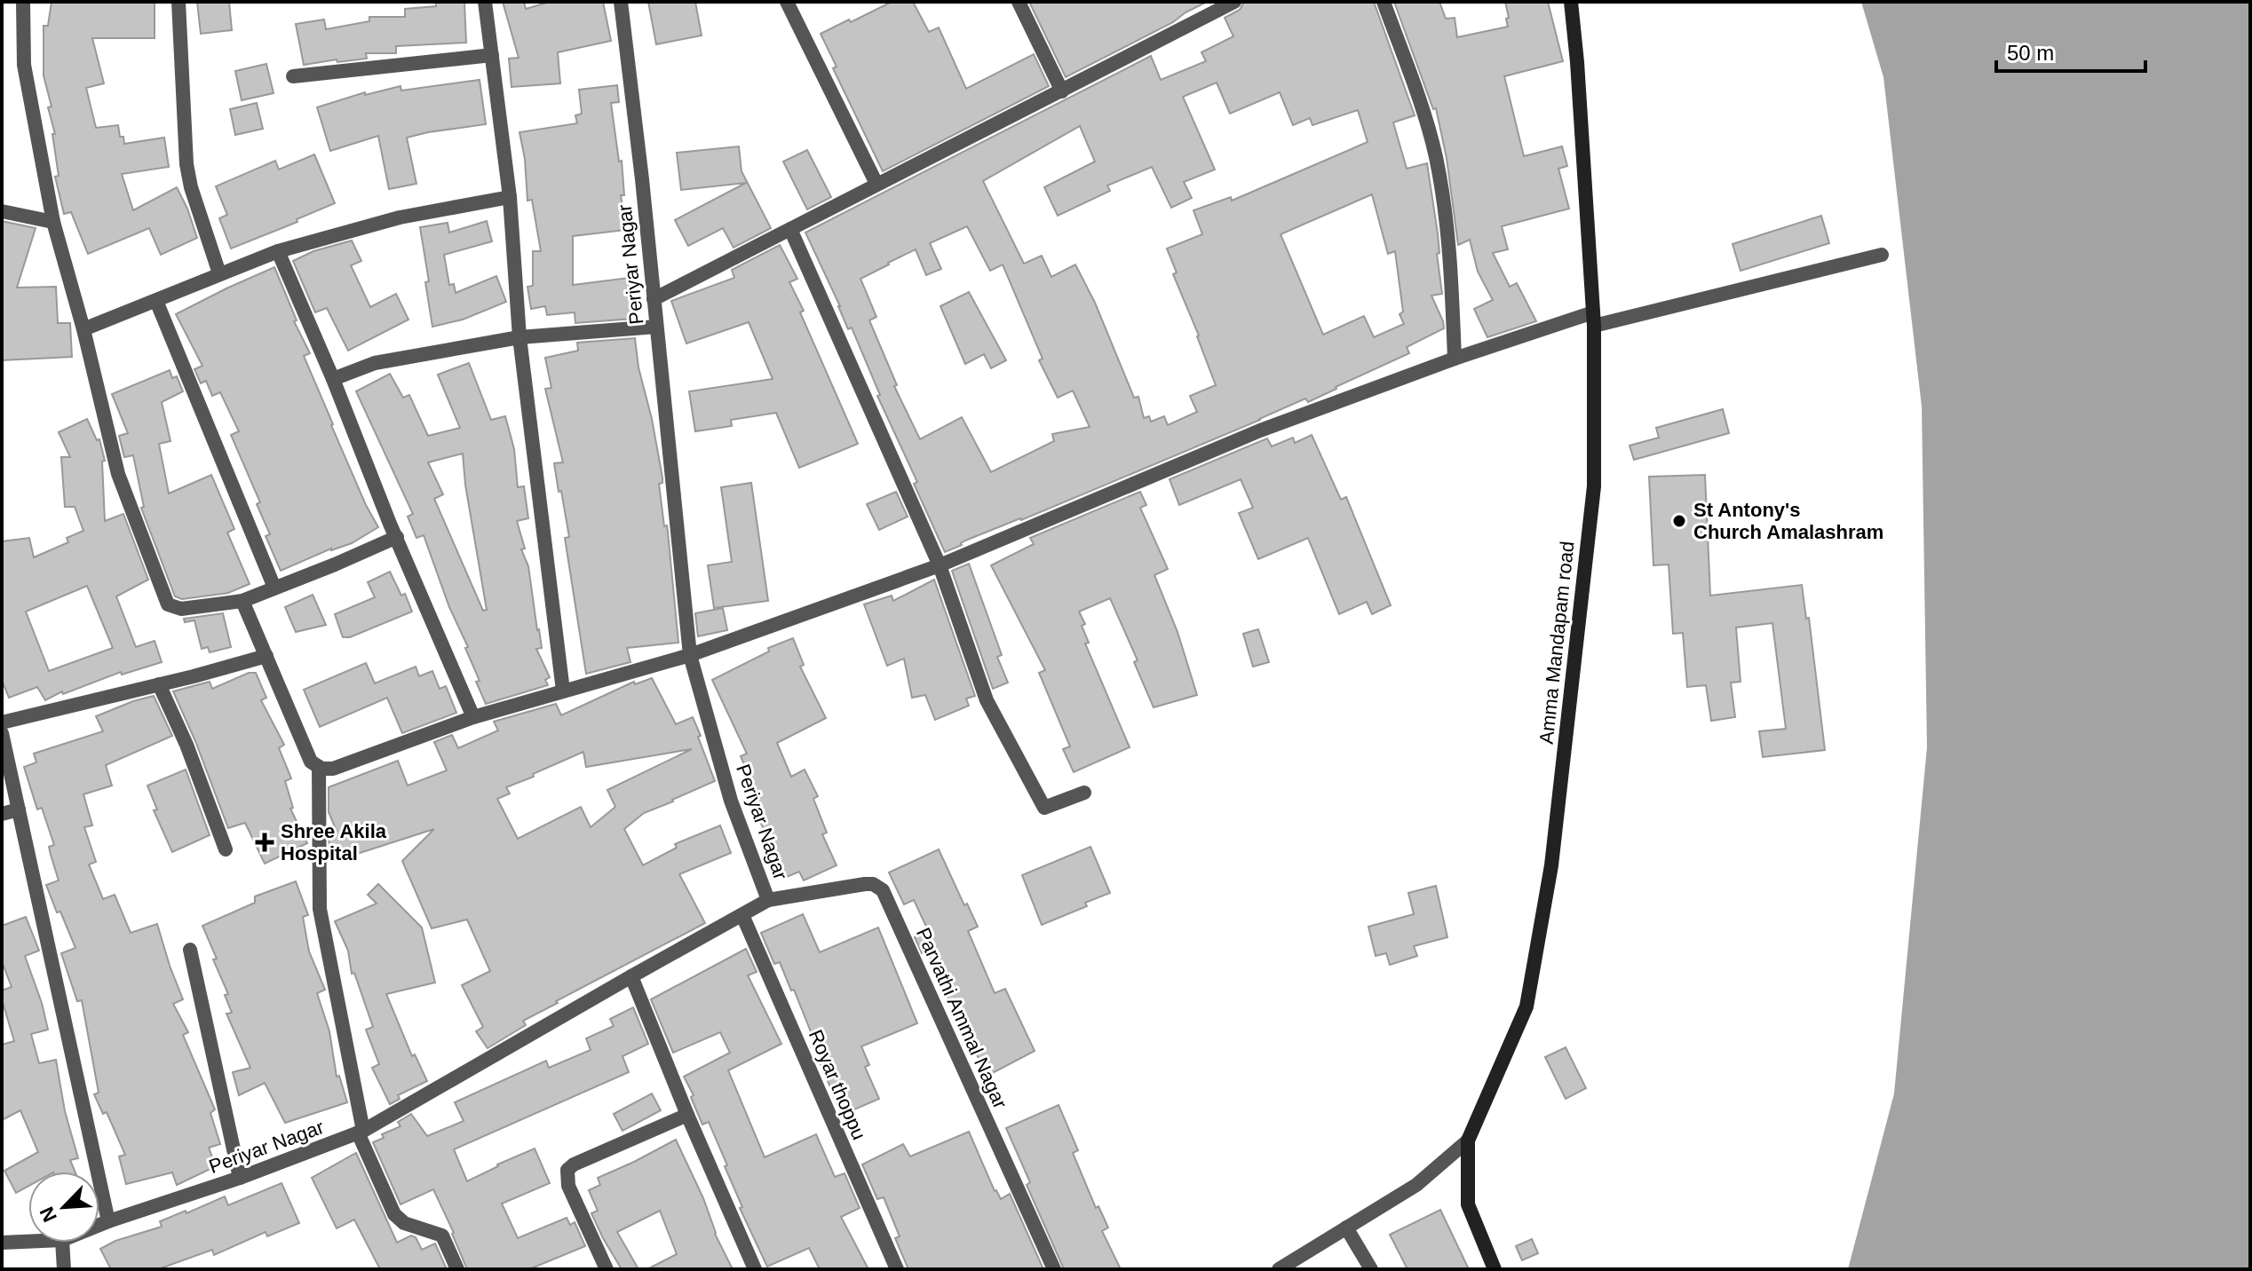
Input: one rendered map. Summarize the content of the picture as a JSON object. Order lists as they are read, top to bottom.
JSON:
{
  "streets": {
    "main road": ["Amma Mandapam road"],
    "street": ["Periyar Nagar", "Parvathi Ammal Nagar", "Royar thoppu"]
  },
  "crossings": [
    ["Periyar Nagar", "Parvathi Ammal Nagar"],
    ["Periyar Nagar", "Royar thoppu"]
  ],
  "places": {
    "other": ["St Antony's Church Amalashram"],
    "health": ["Shree Akila Hospital"]
  },
  "scale_bar": "50 m",
  "north": "bottom left"
}
